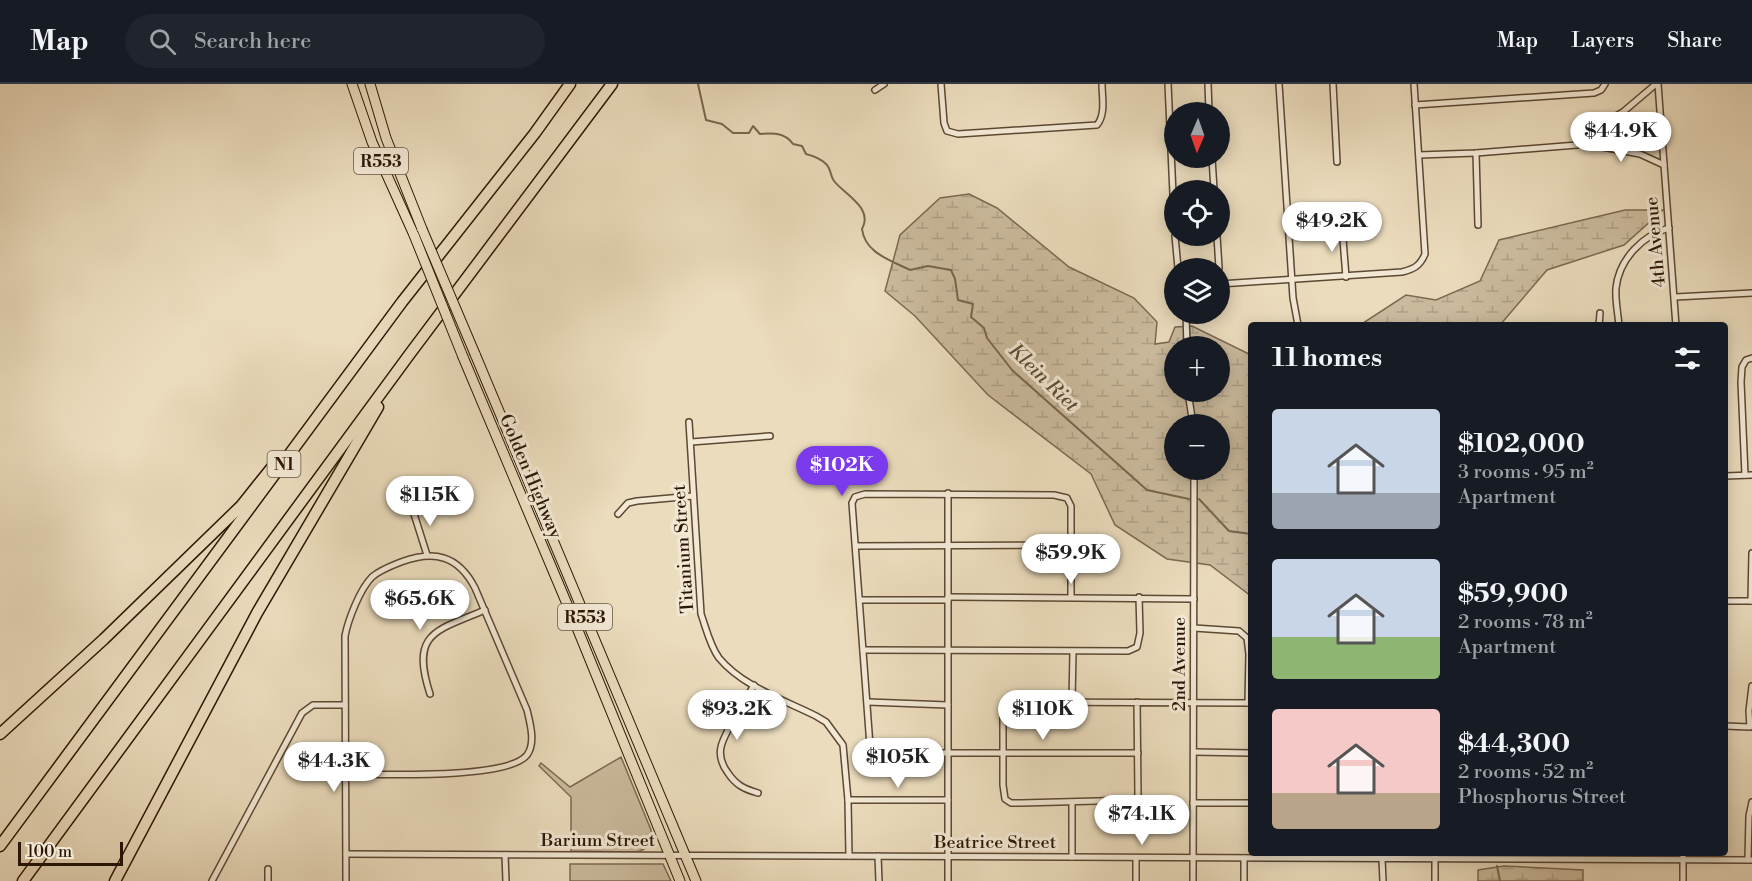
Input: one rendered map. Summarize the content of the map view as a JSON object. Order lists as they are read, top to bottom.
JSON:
{
  "streets": {
    "highway": ["N1"],
    "main road": ["R553", "Golden Highway"],
    "street": [
      "4th Avenue",
      "Titanium Street",
      "2nd Avenue",
      "Barium Street",
      "Beatrice Street"
    ]
  },
  "crossings": [
    ["Golden Highway", "Barium Street"],
    ["Titanium Street", "Barium Street"],
    ["Titanium Street", "Beatrice Street"],
    ["2nd Avenue", "Beatrice Street"],
    ["Barium Street", "Beatrice Street"]
  ],
  "water": ["Klein Riet"],
  "scale_bar": "100 m",
  "north": "bottom",
  "page": {
    "header": "Map",
    "search": "Search here",
    "nav": ["Map", "Layers", "Share"],
    "map_buttons": ["+", "−"],
    "price": [
      "$44.9K",
      "$49.2K",
      "$102K",
      "$115K",
      "$59.9K",
      "$65.6K",
      "$93.2K",
      "$110K",
      "$105K",
      "$44.3K",
      "$74.1K"
    ],
    "heading": "11 homes",
    "list": [
      {
        "name": "$102,000",
        "note": "3 rooms · 95 m² · Apartment"
      },
      {
        "name": "$59,900",
        "note": "2 rooms · 78 m² · Apartment"
      },
      {
        "name": "$44,300",
        "note": "2 rooms · 52 m² · Phosphorus Street"
      }
    ],
    "scale": "100 m"
  }
}
